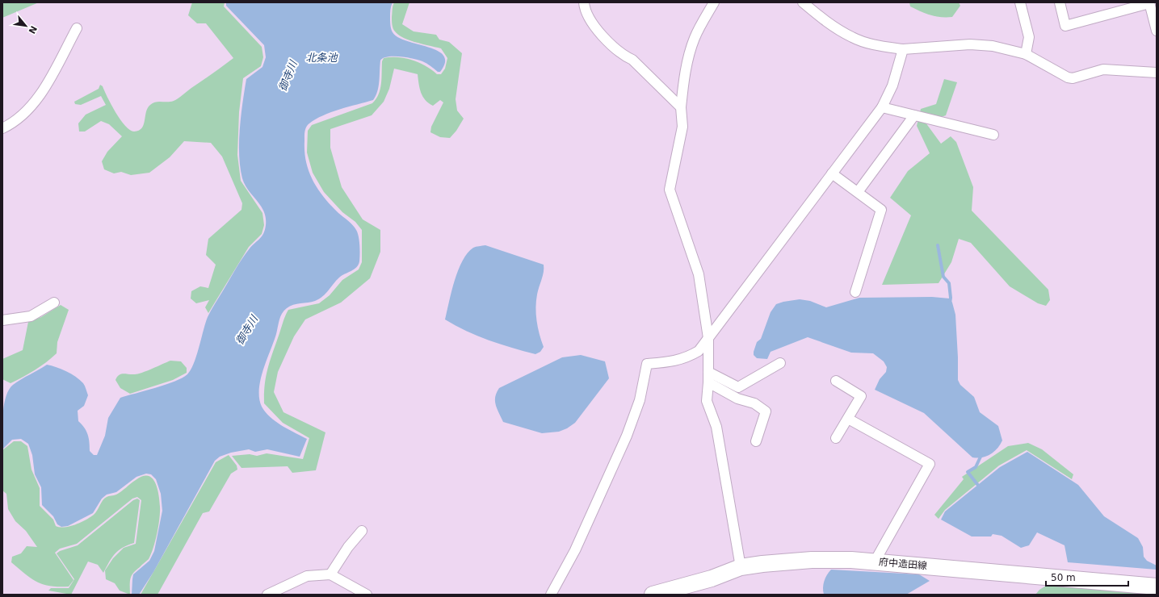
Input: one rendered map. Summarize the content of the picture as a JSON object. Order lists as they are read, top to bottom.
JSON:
{
  "streets": {
    "main road": ["府中造田線"]
  },
  "water": ["北条池", "御寺川"],
  "scale_bar": "50 m",
  "north": "bottom right"
}
